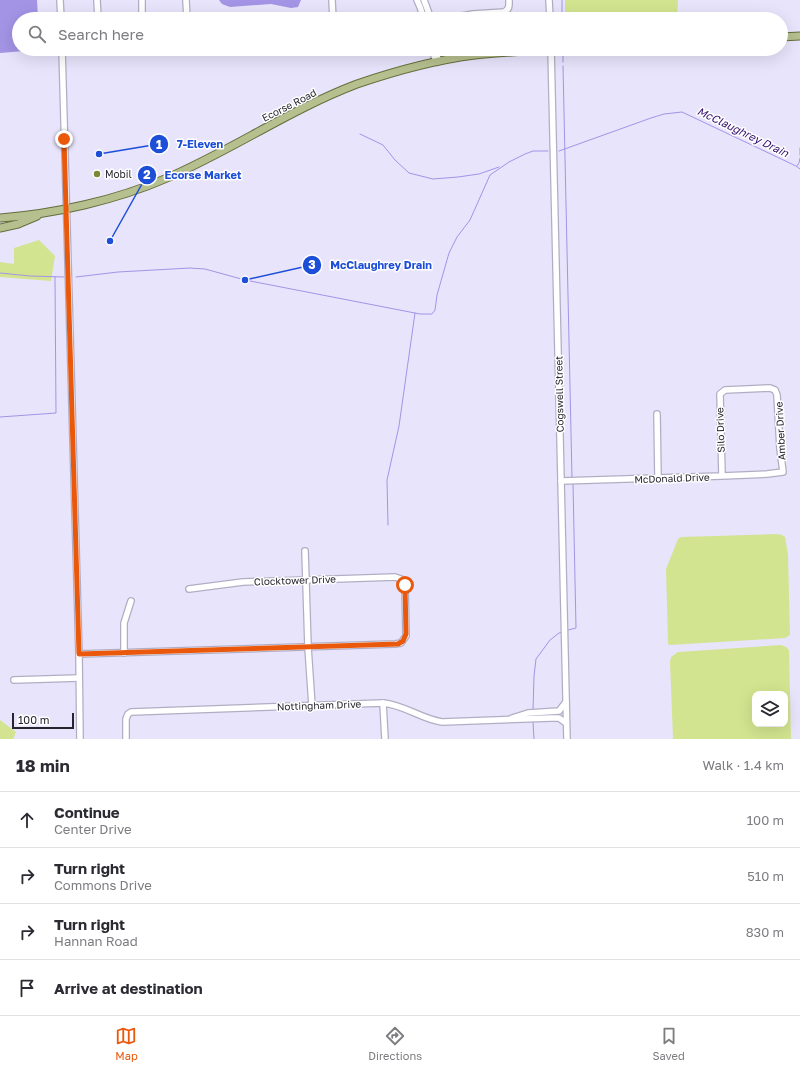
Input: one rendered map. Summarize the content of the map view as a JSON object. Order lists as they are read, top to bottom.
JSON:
{
  "streets": {
    "main road": ["Ecorse Road"],
    "street": [
      "Cogswell Street",
      "Silo Drive",
      "Amber Drive",
      "McDonald Drive",
      "Clocktower Drive",
      "Nottingham Drive"
    ]
  },
  "crossings": [
    ["Cogswell Street", "McDonald Drive"],
    ["Cogswell Street", "Nottingham Drive"],
    ["Silo Drive", "Amber Drive"],
    ["Silo Drive", "McDonald Drive"],
    ["Amber Drive", "McDonald Drive"]
  ],
  "water": ["McClaughrey Drain"],
  "places": [
    "7-Eleven",
    "Mobil",
    "Ecorse Market",
    "McClaughrey Drain"
  ],
  "scale_bar": "100 m",
  "page": {
    "search": "Search here",
    "scale": "100 m",
    "heading": ["18 min", "Walk · 1.4 km"],
    "list": [
      ["Continue", "Center Drive", "100 m"],
      ["Turn right", "Commons Drive", "510 m"],
      ["Turn right", "Hannan Road", "830 m"],
      "Arrive at destination"
    ],
    "nav": ["Map", "Directions", "Saved"]
  }
}
